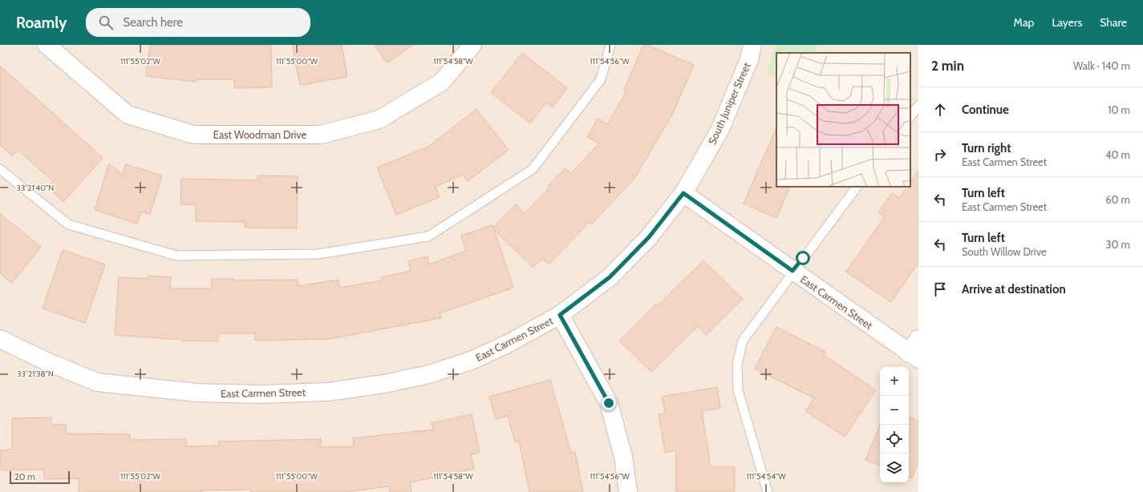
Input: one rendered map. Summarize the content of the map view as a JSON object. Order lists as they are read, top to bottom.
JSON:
{
  "streets": {
    "street": ["South Juniper Street", "East Woodman Drive", "East Carmen Street"]
  },
  "crossings": [
    ["South Juniper Street", "East Carmen Street"]
  ],
  "scale_bar": "20 m",
  "page": {
    "header": "Roamly",
    "search": "Search here",
    "nav": ["Map", "Layers", "Share"],
    "heading": ["2 min", "Walk · 140 m"],
    "list": [
      ["Continue", "10 m"],
      ["Turn right", "East Carmen Street", "40 m"],
      ["Turn left", "East Carmen Street", "60 m"],
      ["Turn left", "South Willow Drive", "30 m"],
      "Arrive at destination"
    ],
    "map_buttons": ["+", "−"],
    "scale": "20 m"
  },
  "coordinates": [
    "111°55'02\"W",
    "111°55'00\"W",
    "111°54'58\"W",
    "111°54'56\"W",
    "33°21'40\"N",
    "33°21'38\"N",
    "111°54'54\"W"
  ]
}
